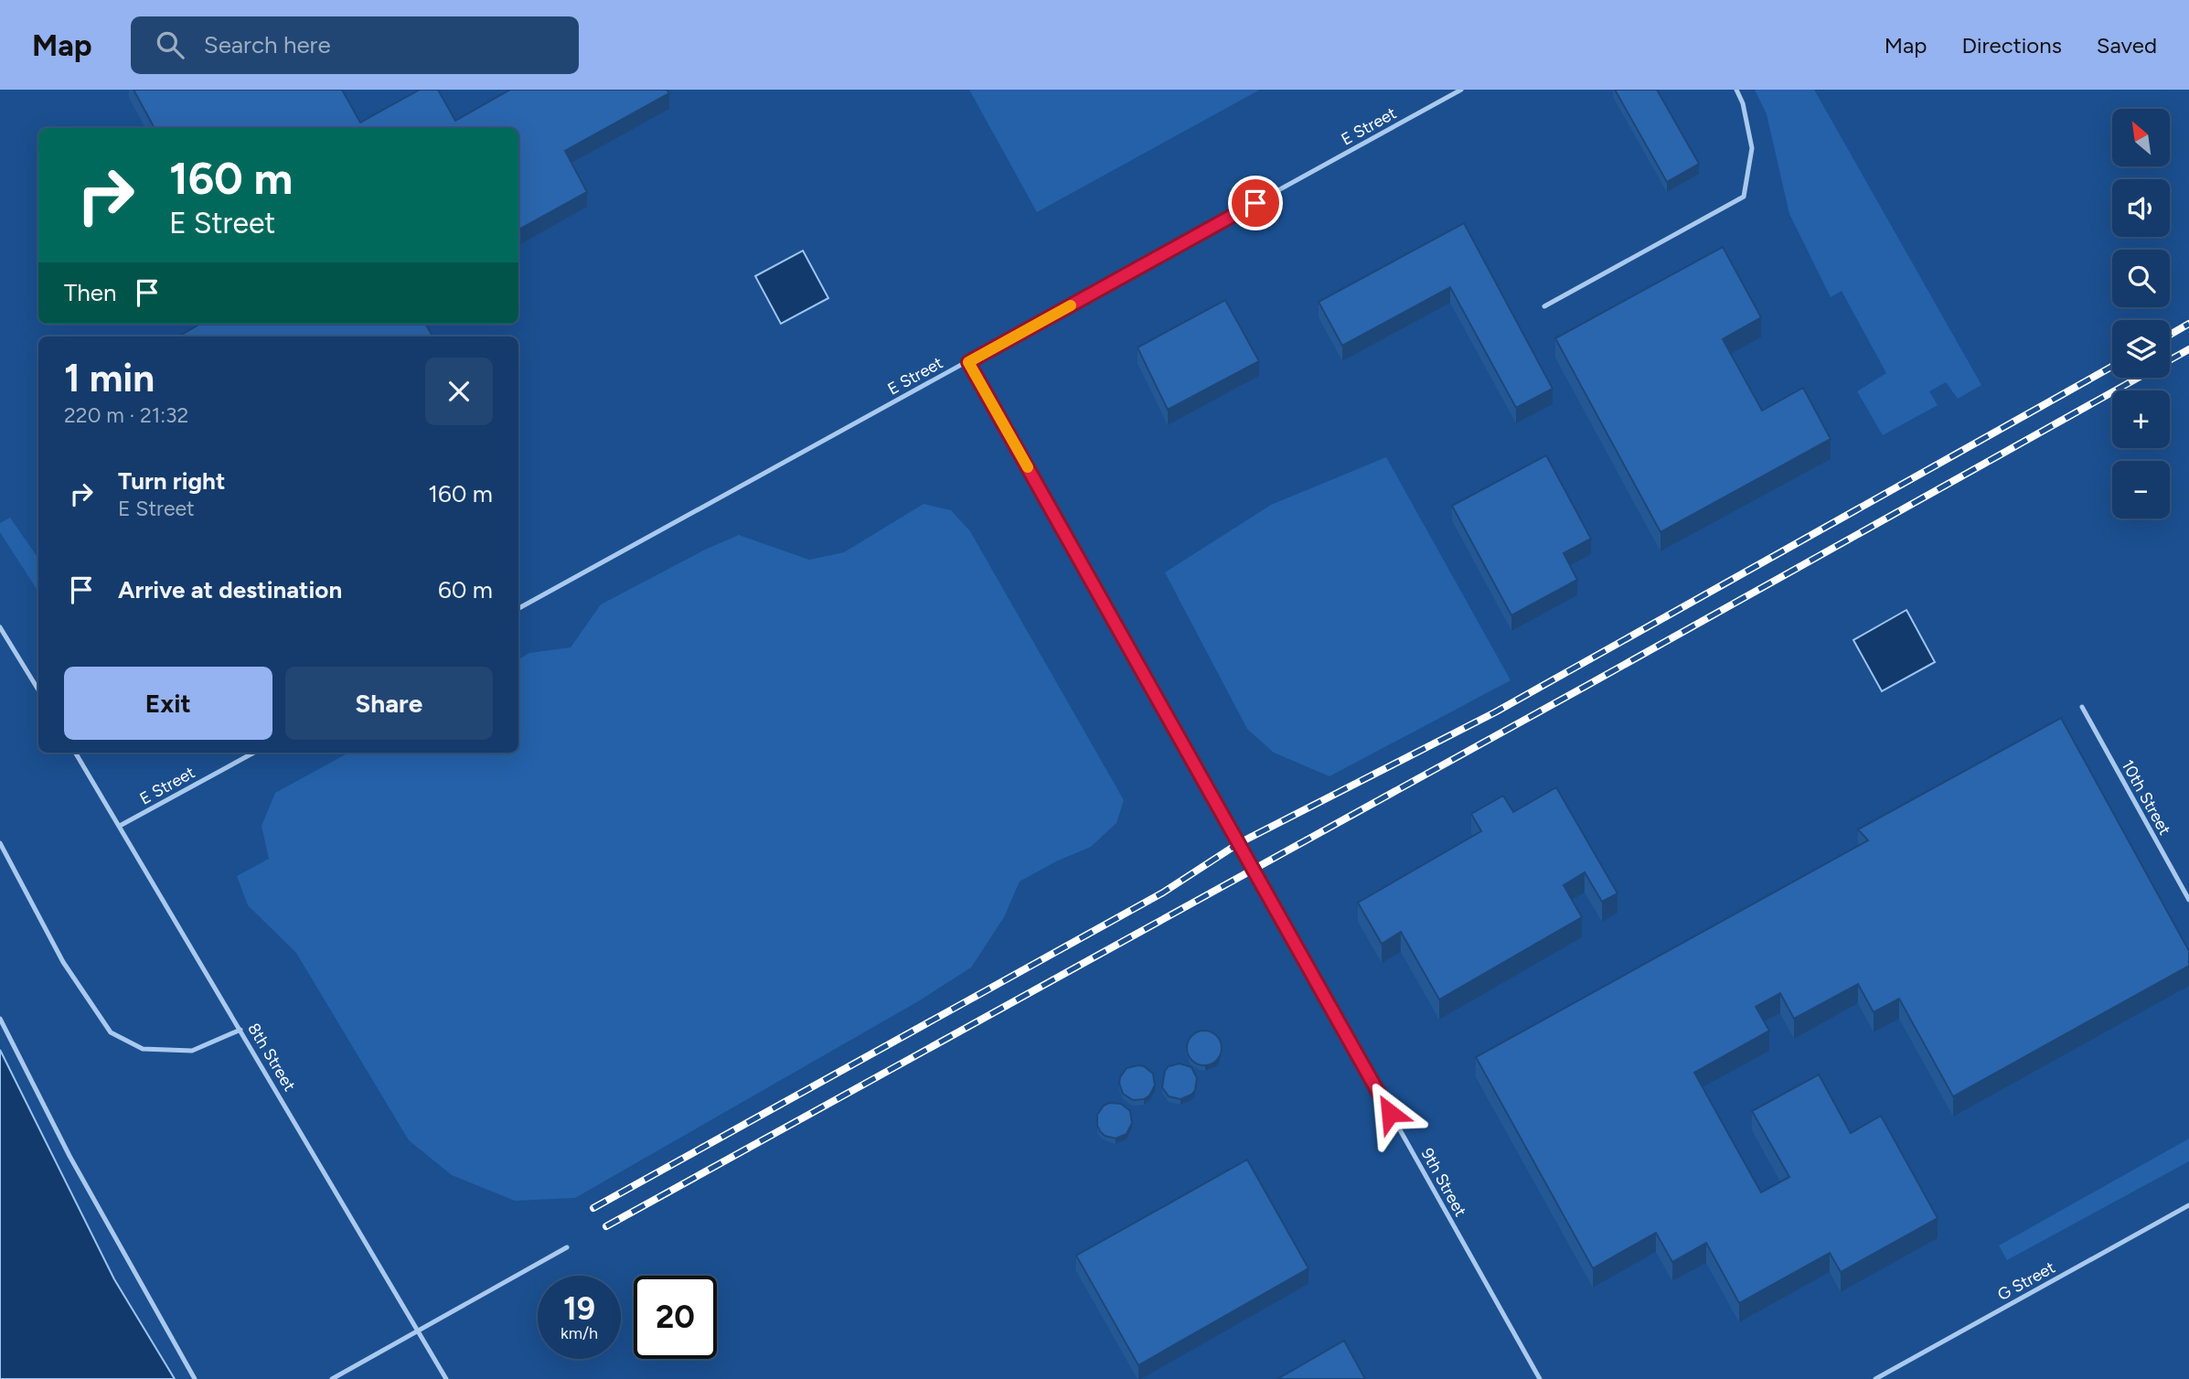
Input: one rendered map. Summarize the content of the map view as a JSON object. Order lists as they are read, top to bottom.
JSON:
{
  "streets": {
    "lane": [
      "E Street",
      "10th Street",
      "8th Street",
      "9th Street",
      "G Street"
    ]
  },
  "crossings": [
    ["E Street", "8th Street"],
    ["E Street", "9th Street"]
  ],
  "north": "top left",
  "page": {
    "header": "Map",
    "search": "Search here",
    "nav": ["Map", "Directions", "Saved"],
    "map_buttons": ["+", "−"],
    "turn": ["160 m", "E Street"],
    "then": "Then",
    "heading": ["1 min", "220 m · 21:32"],
    "list": [
      {
        "name": "Turn right",
        "note": "E Street",
        "value": "160 m"
      },
      {
        "name": "Arrive at destination",
        "value": "60 m"
      }
    ],
    "buttons": ["Exit", "Share"],
    "speed": "19 km/h",
    "limit": "20"
  }
}
